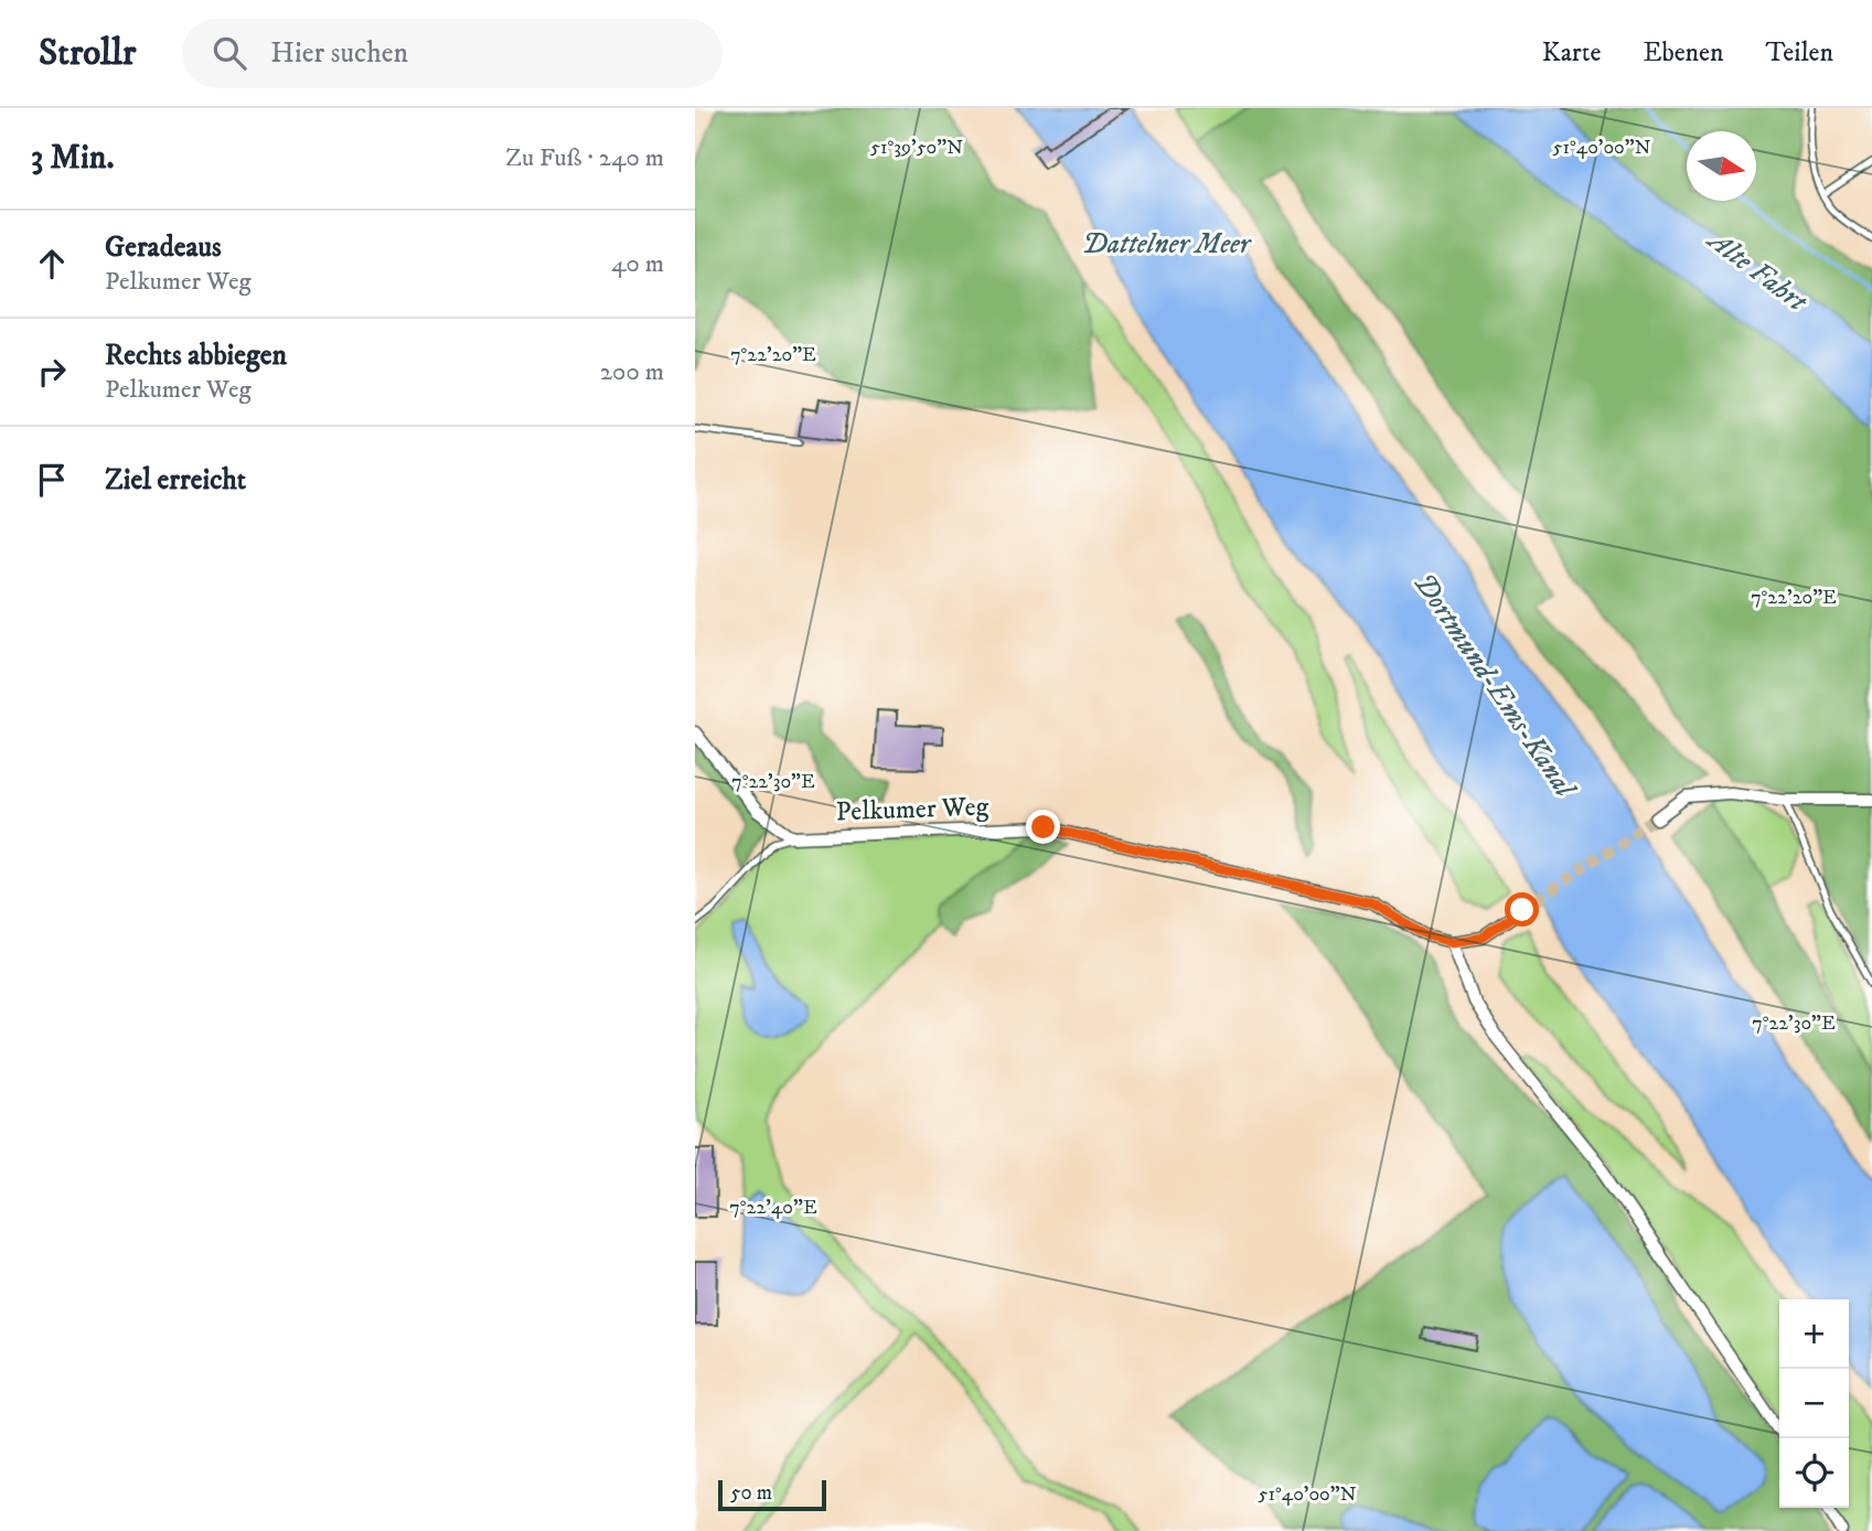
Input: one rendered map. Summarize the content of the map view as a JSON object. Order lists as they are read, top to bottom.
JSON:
{
  "streets": {
    "street": ["Pelkumer Weg"]
  },
  "water": ["Dattelner Meer", "Alte Fahrt", "Dortmund-Ems-Kanal"],
  "scale_bar": "50 m",
  "north": "right",
  "page": {
    "header": "Strollr",
    "search": "Hier suchen",
    "nav": ["Karte", "Ebenen", "Teilen"],
    "heading": ["3 Min.", "Zu Fuß · 240 m"],
    "list": [
      ["Geradeaus", "Pelkumer Weg", "40 m"],
      ["Rechts abbiegen", "Pelkumer Weg", "200 m"],
      "Ziel erreicht"
    ],
    "map_buttons": ["+", "−"],
    "scale": "50 m"
  },
  "coordinates": [
    "51°39'50\"N",
    "51°40'00\"N",
    "7°22'20\"E",
    "7°22'30\"E",
    "7°22'40\"E"
  ]
}
